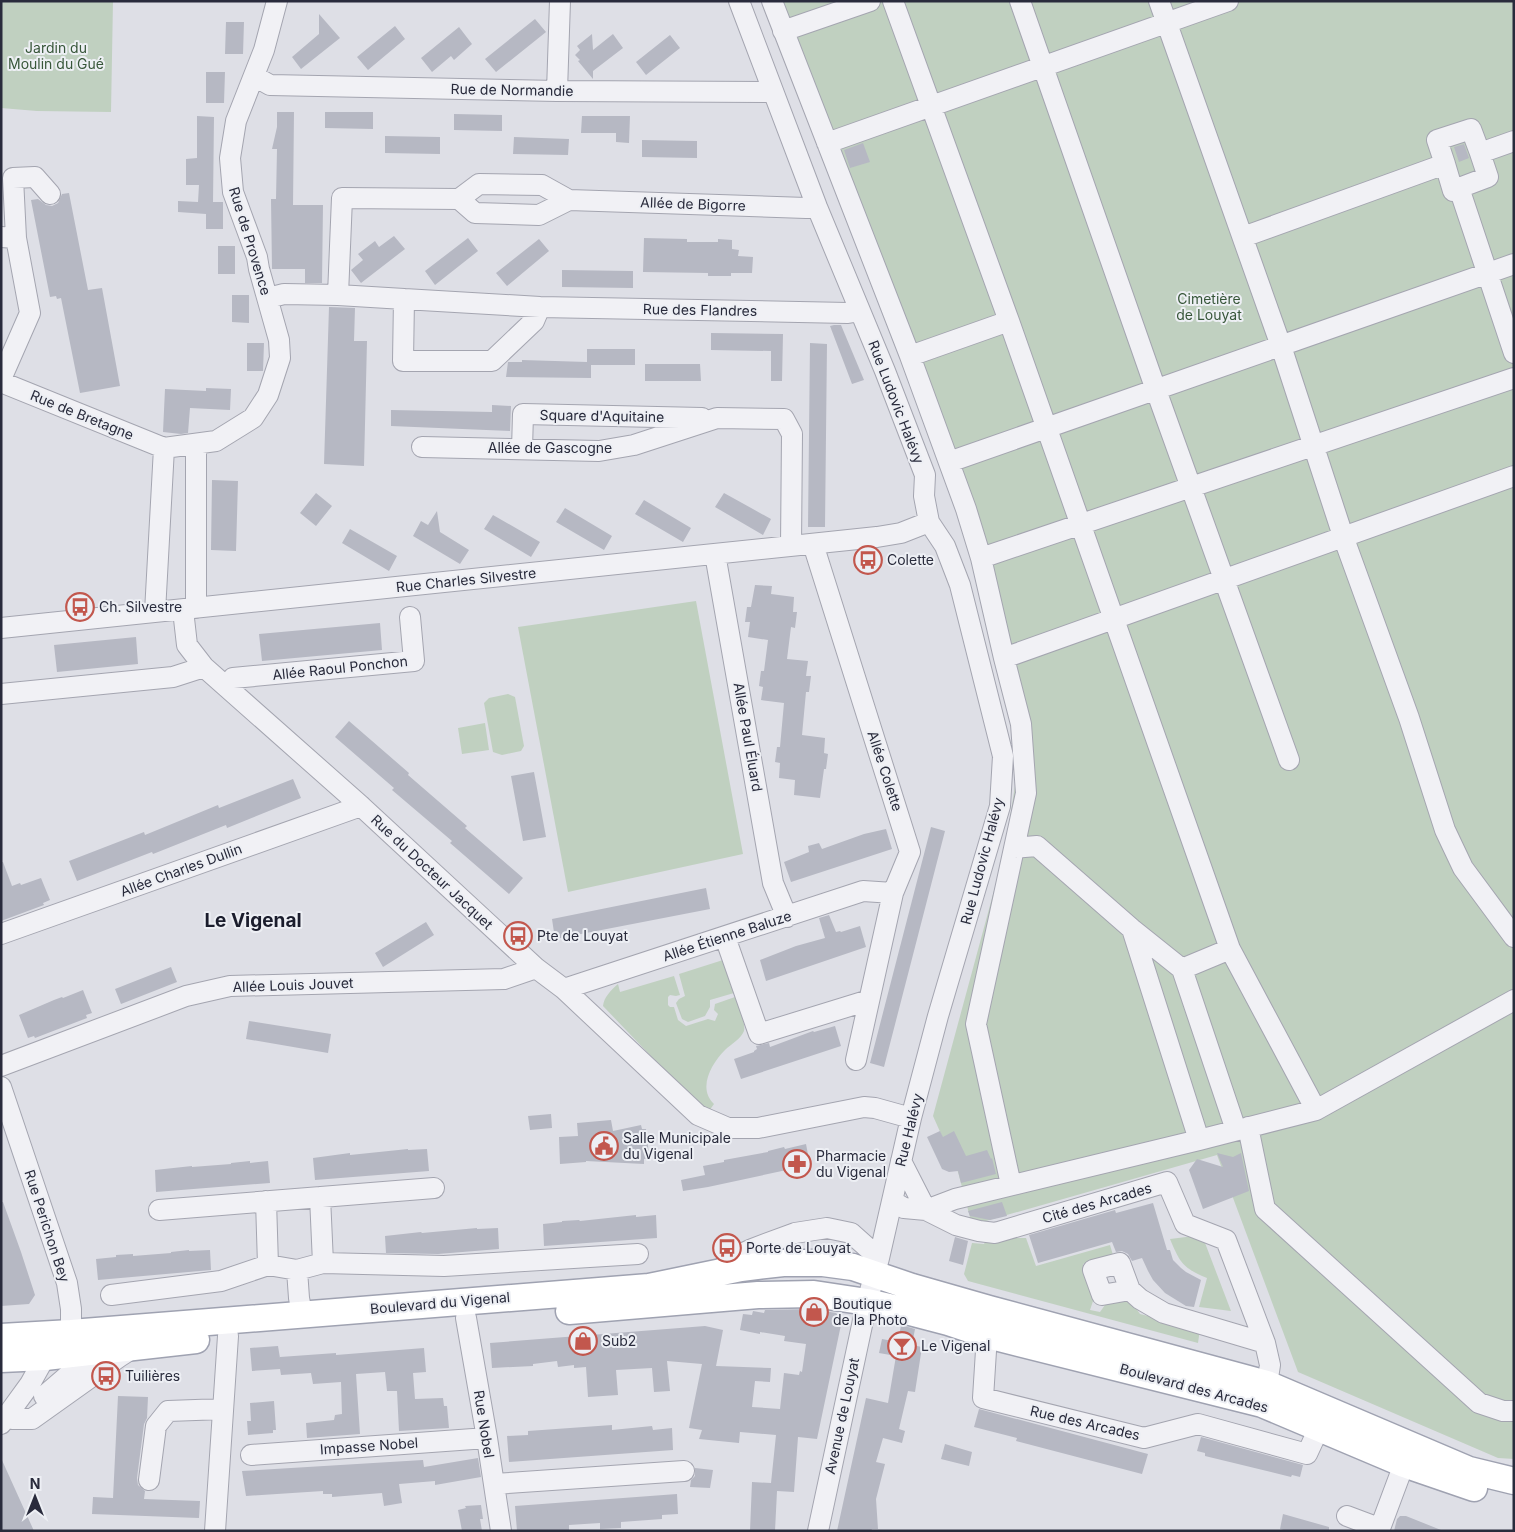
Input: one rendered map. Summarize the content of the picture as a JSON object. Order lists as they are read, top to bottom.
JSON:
{
  "streets": {
    "main road": ["Boulevard du Vigenal", "Boulevard des Arcades"],
    "street": [
      "Rue de Normandie",
      "Allée de Bigorre",
      "Rue de Provence",
      "Rue des Flandres",
      "Rue Ludovic Halévy",
      "Rue de Bretagne",
      "Square d'Aquitaine",
      "Allée de Gascogne",
      "Rue Charles Silvestre",
      "Allée Raoul Ponchon",
      "Allée Paul Éluard",
      "Allée Colette",
      "Allée Charles Dullin",
      "Rue du Docteur Jacquet",
      "Allée Étienne Baluze",
      "Allée Louis Jouvet",
      "Rue Halévy",
      "Cité des Arcades",
      "Rue Perichon Bey",
      "Avenue de Louyat",
      "Rue des Arcades",
      "Rue Nobel",
      "Impasse Nobel"
    ]
  },
  "crossings": [
    ["Rue de Normandie", "Rue de Provence"],
    ["Rue de Normandie", "Rue Ludovic Halévy"],
    ["Allée de Bigorre", "Rue Ludovic Halévy"],
    ["Rue de Provence", "Rue de Bretagne"],
    ["Rue des Flandres", "Rue Ludovic Halévy"],
    ["Rue Ludovic Halévy", "Rue Charles Silvestre"],
    ["Rue Ludovic Halévy", "Rue Halévy"],
    ["Square d'Aquitaine", "Allée de Gascogne"],
    ["Allée de Gascogne", "Rue Charles Silvestre"],
    ["Rue Charles Silvestre", "Allée Paul Éluard"],
    ["Rue Charles Silvestre", "Allée Colette"],
    ["Rue Charles Silvestre", "Rue du Docteur Jacquet"],
    ["Allée Raoul Ponchon", "Rue du Docteur Jacquet"],
    ["Allée Paul Éluard", "Allée Étienne Baluze"],
    ["Allée Colette", "Allée Étienne Baluze"],
    ["Allée Charles Dullin", "Rue du Docteur Jacquet"],
    ["Rue du Docteur Jacquet", "Allée Étienne Baluze"],
    ["Rue du Docteur Jacquet", "Allée Louis Jouvet"],
    ["Rue du Docteur Jacquet", "Rue Halévy"],
    ["Rue Halévy", "Boulevard du Vigenal"],
    ["Rue Halévy", "Boulevard des Arcades"],
    ["Rue Halévy", "Avenue de Louyat"],
    ["Cité des Arcades", "Boulevard des Arcades"],
    ["Rue Perichon Bey", "Boulevard du Vigenal"],
    ["Boulevard du Vigenal", "Boulevard des Arcades"],
    ["Boulevard du Vigenal", "Avenue de Louyat"],
    ["Boulevard du Vigenal", "Rue Nobel"],
    ["Boulevard des Arcades", "Avenue de Louyat"],
    ["Boulevard des Arcades", "Rue des Arcades"],
    ["Rue Nobel", "Impasse Nobel"]
  ],
  "districts": ["Le Vigenal"],
  "parks": ["Jardin du Moulin du Gué", "Cimetière de Louyat"],
  "places": {
    "bus stop": [
      "Colette",
      "Ch. Silvestre",
      "Pte de Louyat",
      "Porte de Louyat",
      "Tuilières"
    ],
    "public building": ["Salle Municipale du Vigenal"],
    "pharmacy": ["Pharmacie du Vigenal"],
    "shop": ["Boutique de la Photo", "Sub2"],
    "bar": ["Le Vigenal"]
  },
  "north": "top"
}
